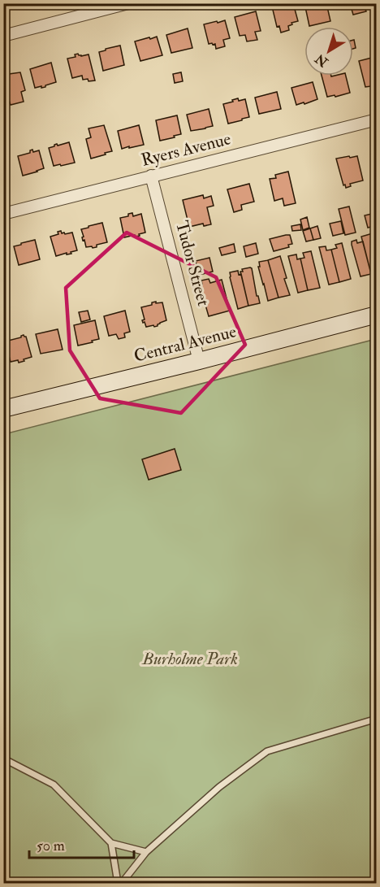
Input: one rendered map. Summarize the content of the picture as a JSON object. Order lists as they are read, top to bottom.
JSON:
{
  "streets": {
    "main road": ["Central Avenue"],
    "street": ["Ryers Avenue", "Tudor Street"]
  },
  "crossings": [
    ["Ryers Avenue", "Tudor Street"],
    ["Tudor Street", "Central Avenue"]
  ],
  "parks": ["Burholme Park"],
  "scale_bar": "50 m",
  "north": "bottom left"
}
